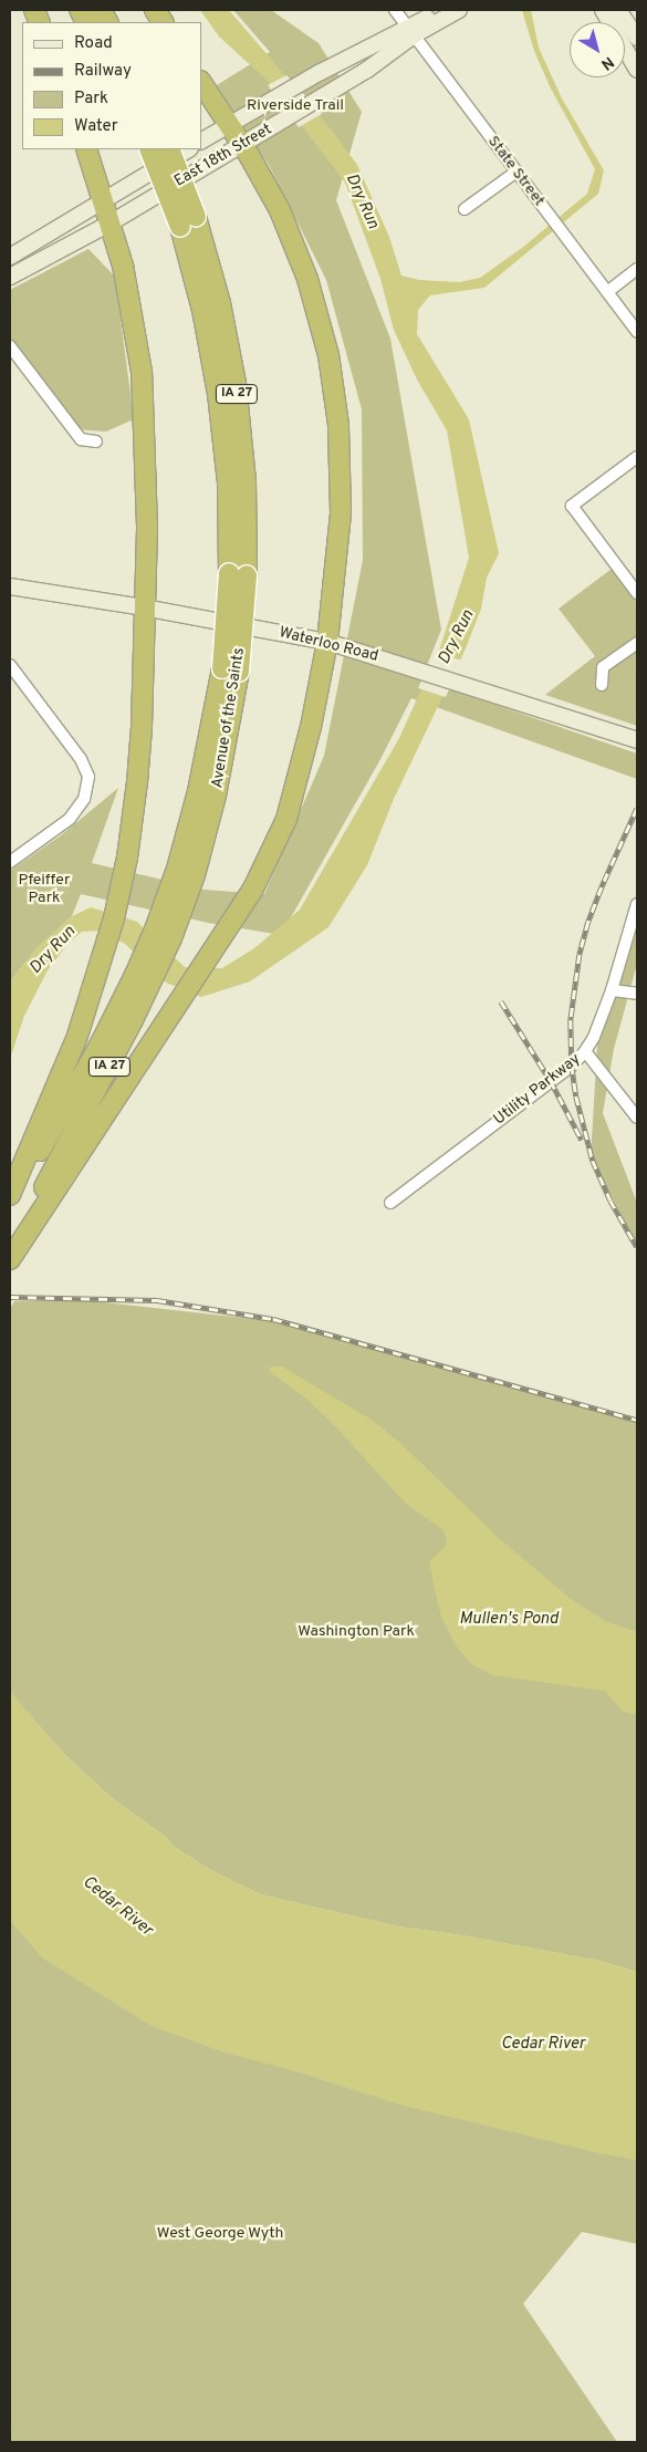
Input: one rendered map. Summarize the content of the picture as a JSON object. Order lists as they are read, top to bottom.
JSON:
{
  "streets": {
    "highway": ["IA 27", "Avenue of the Saints"],
    "main road": ["East 18th Street", "Waterloo Road"],
    "street": ["State Street", "Utility Parkway"]
  },
  "crossings": [
    ["East 18th Street", "State Street"]
  ],
  "water": ["Dry Run", "Mullen's Pond", "Cedar River"],
  "parks": [
    "Riverside Trail",
    "Pfeiffer Park",
    "Washington Park",
    "West George Wyth"
  ],
  "legend": [
    "Road",
    "Railway",
    "Park",
    "Water"
  ],
  "north": "bottom right"
}
